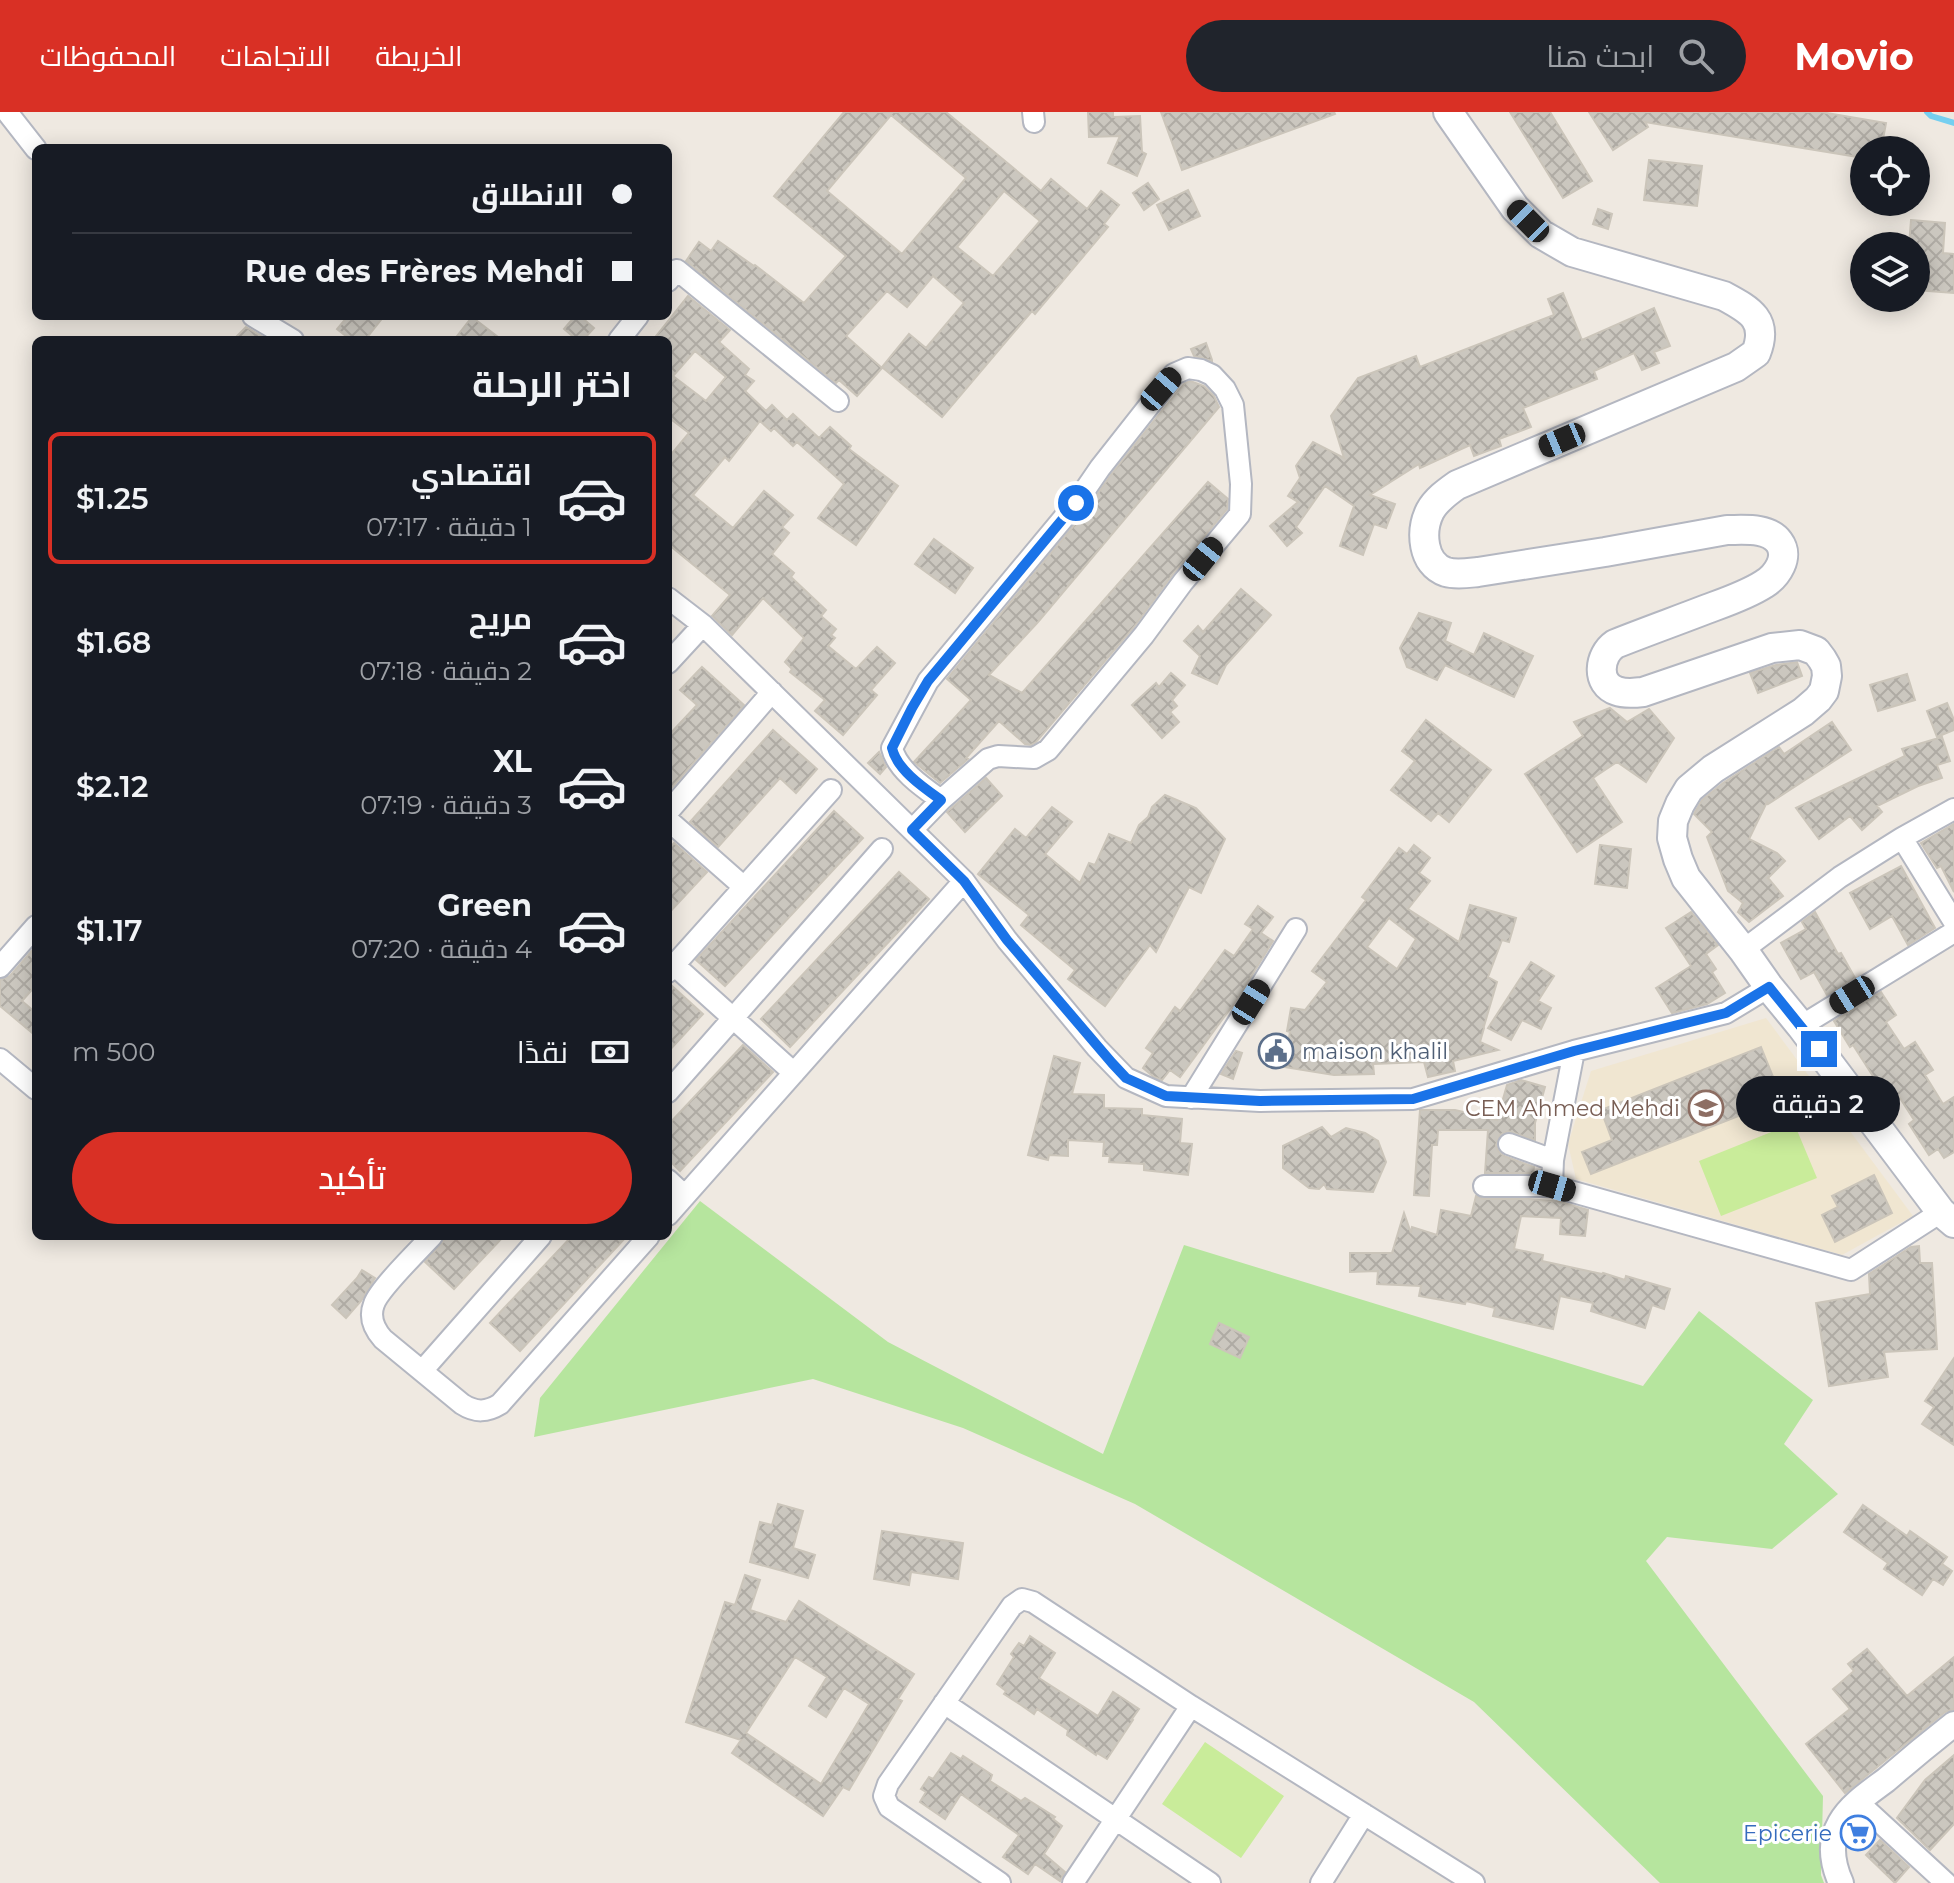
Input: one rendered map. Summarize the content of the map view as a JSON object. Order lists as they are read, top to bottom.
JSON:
{
  "places": {
    "public building": ["maison khalil"],
    "school or university": ["CEM Ahmed Mehdi"],
    "supermarket": ["Epicerie"]
  },
  "page": {
    "header": "Movio",
    "search": "ابحث هنا",
    "nav": ["الخريطة", "الاتجاهات", "المحفوظات"],
    "banner": ["الانطلاق", "Rue des Frères Mehdi"],
    "heading": "اختر الرحلة",
    "list": [
      {
        "name": "اقتصادي",
        "note": "1 دقيقة · 07:17",
        "value": "$1.25"
      },
      {
        "name": "مريح",
        "note": "2 دقيقة · 07:18",
        "value": "$1.68"
      },
      {
        "name": "XL",
        "note": "3 دقيقة · 07:19",
        "value": "$2.12"
      },
      {
        "name": "Green",
        "note": "4 دقيقة · 07:20",
        "value": "$1.17"
      }
    ],
    "pay": ["نقدًا", "500 m"],
    "bubble": "2 دقيقة",
    "buttons": "تأكيد"
  }
}
